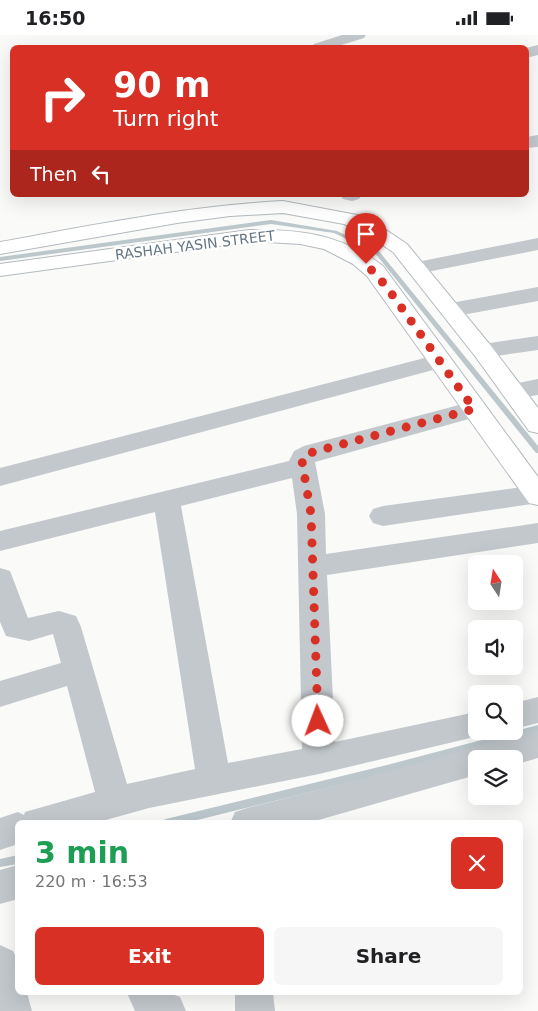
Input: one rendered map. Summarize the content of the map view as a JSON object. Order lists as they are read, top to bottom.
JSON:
{
  "streets": {
    "street": ["RASHAH YASIN STREET"]
  },
  "north": "top",
  "page": {
    "status": "16:50",
    "turn": ["90 m", "Turn right"],
    "then": "Then",
    "heading": ["3 min", "220 m · 16:53"],
    "buttons": ["Exit", "Share"]
  }
}
